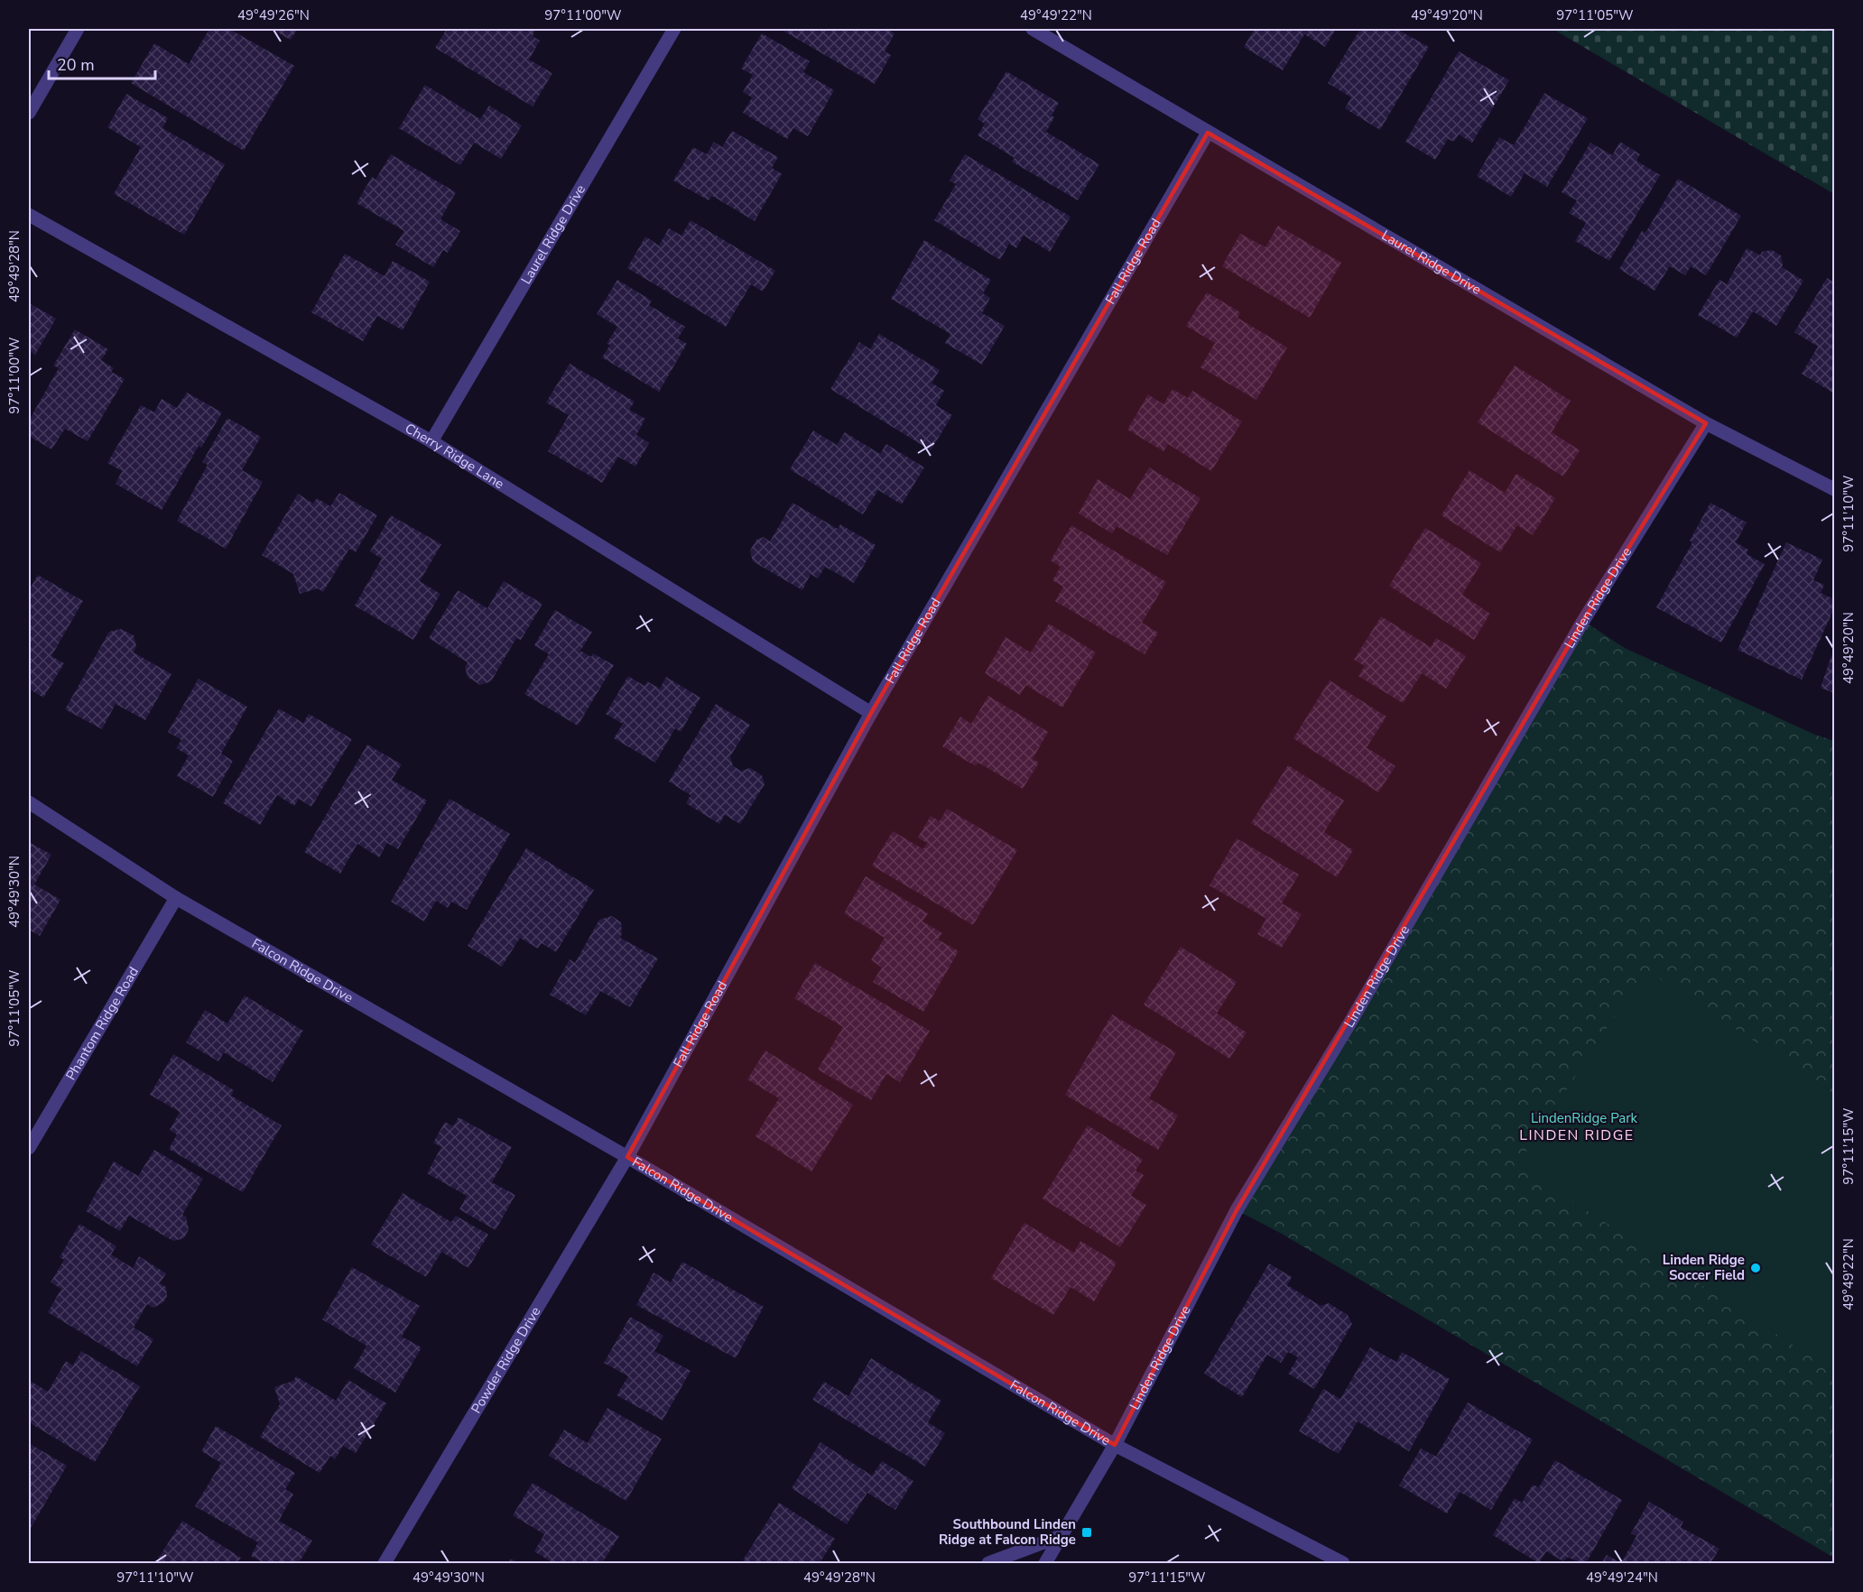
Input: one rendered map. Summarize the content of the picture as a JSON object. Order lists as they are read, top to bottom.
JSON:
{
  "streets": {
    "street": [
      "Laurel Ridge Drive",
      "Fall Ridge Road",
      "Cherry Ridge Lane",
      "Linden Ridge Drive",
      "Falcon Ridge Drive",
      "Phantom Ridge Road",
      "Powder Ridge Drive"
    ]
  },
  "crossings": [
    ["Laurel Ridge Drive", "Fall Ridge Road"],
    ["Laurel Ridge Drive", "Cherry Ridge Lane"],
    ["Laurel Ridge Drive", "Linden Ridge Drive"],
    ["Fall Ridge Road", "Cherry Ridge Lane"],
    ["Fall Ridge Road", "Falcon Ridge Drive"],
    ["Fall Ridge Road", "Powder Ridge Drive"],
    ["Linden Ridge Drive", "Falcon Ridge Drive"],
    ["Falcon Ridge Drive", "Phantom Ridge Road"],
    ["Falcon Ridge Drive", "Powder Ridge Drive"]
  ],
  "districts": ["LINDEN RIDGE"],
  "parks": ["LindenRidge Park"],
  "places": {
    "other": ["Linden Ridge Soccer Field"],
    "transit": ["Southbound Linden Ridge at Falcon Ridge"]
  },
  "scale_bar": "20 m",
  "coordinates": [
    "49°49'26\"N",
    "97°11'00\"W",
    "49°49'22\"N",
    "49°49'20\"N",
    "97°11'05\"W",
    "49°49'28\"N",
    "97°11'10\"W",
    "49°49'30\"N",
    "97°11'15\"W",
    "49°49'24\"N"
  ]
}
